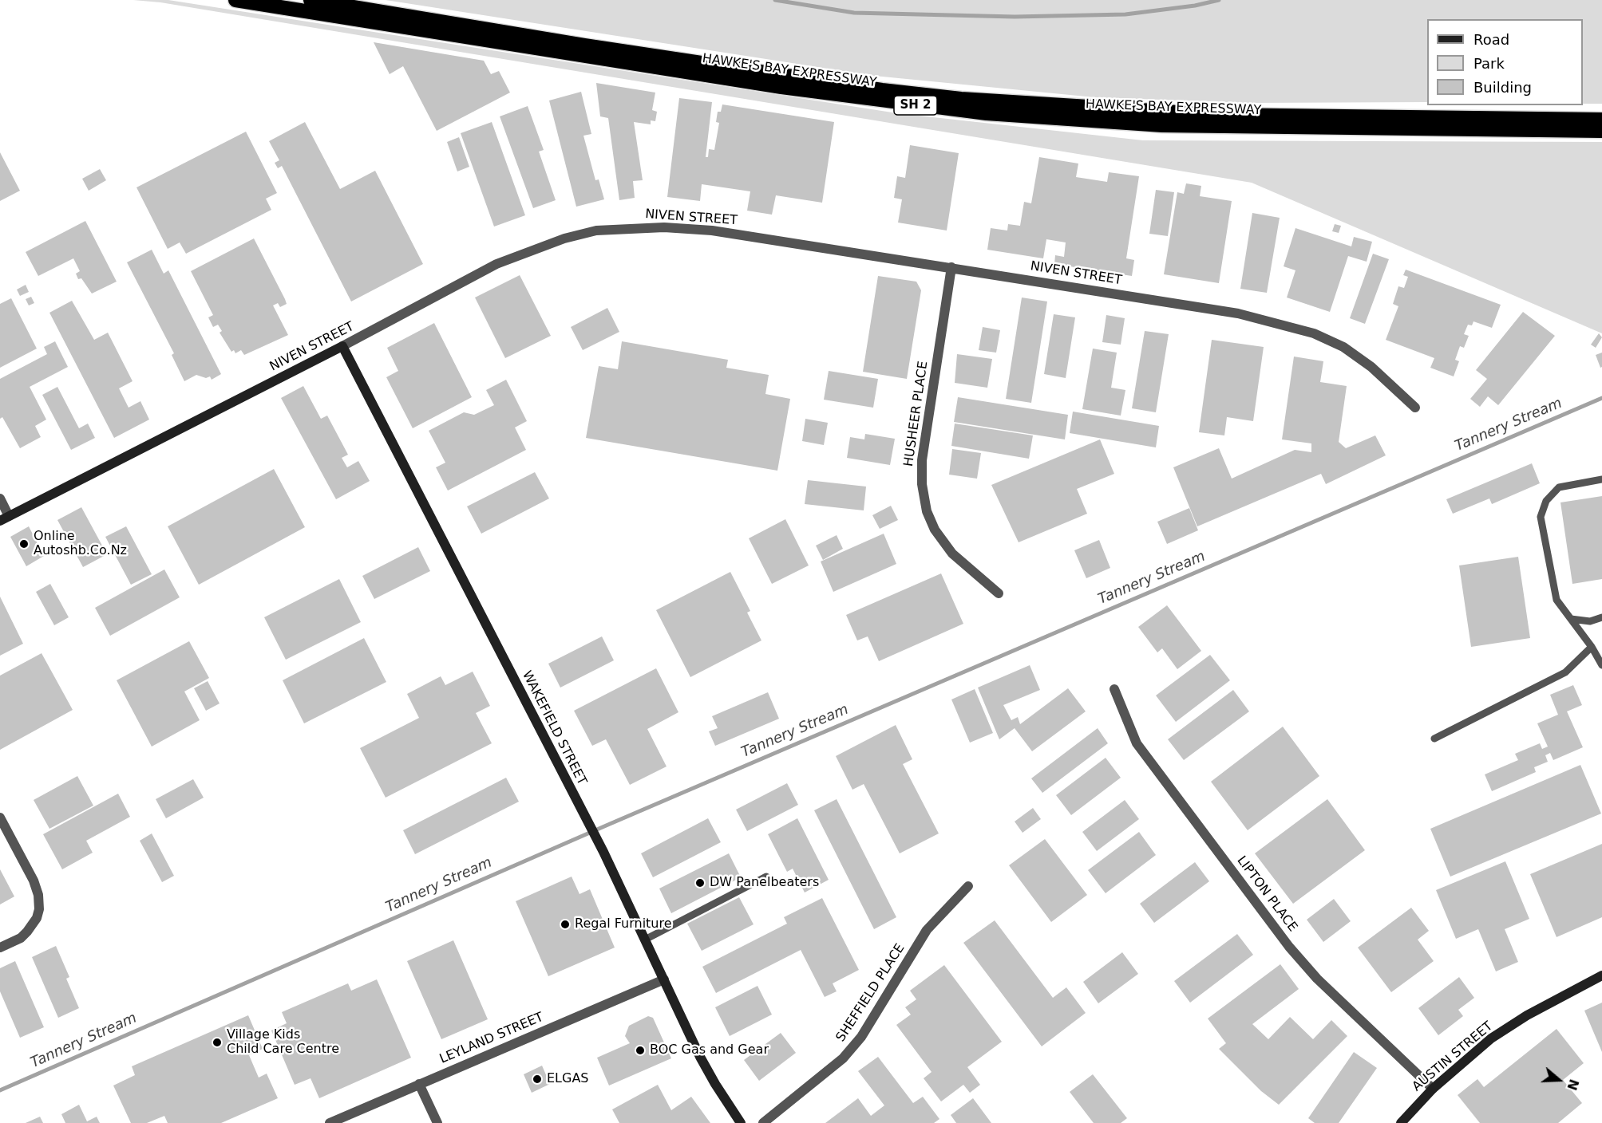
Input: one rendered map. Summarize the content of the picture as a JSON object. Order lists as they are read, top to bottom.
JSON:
{
  "streets": {
    "highway": ["HAWKE'S BAY EXPRESSWAY", "SH 2"],
    "street": [
      "NIVEN STREET",
      "HUSHEER PLACE",
      "WAKEFIELD STREET",
      "LIPTON PLACE",
      "SHEFFIELD PLACE",
      "LEYLAND STREET",
      "AUSTIN STREET"
    ]
  },
  "crossings": [
    ["NIVEN STREET", "HUSHEER PLACE"],
    ["NIVEN STREET", "WAKEFIELD STREET"],
    ["WAKEFIELD STREET", "LEYLAND STREET"],
    ["LIPTON PLACE", "AUSTIN STREET"]
  ],
  "water": ["Tannery Stream"],
  "places": [
    "Online Autoshb.Co.Nz",
    "DW Panelbeaters",
    "Regal Furniture",
    "Village Kids Child Care Centre",
    "BOC Gas and Gear",
    "ELGAS"
  ],
  "legend": ["Road", "Park", "Building"],
  "north": "right"
}
